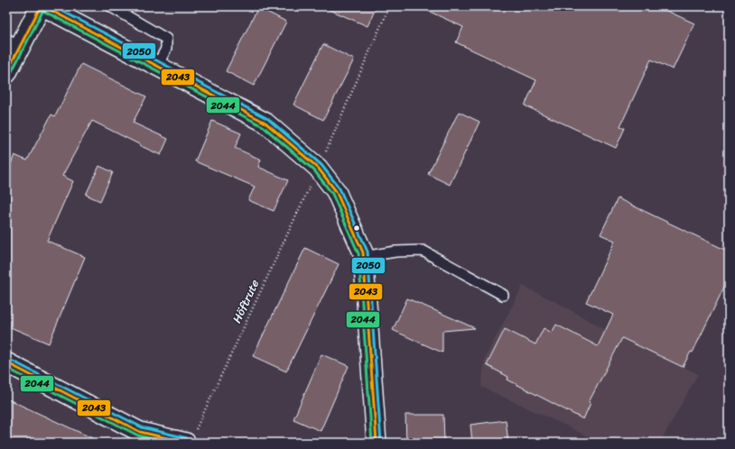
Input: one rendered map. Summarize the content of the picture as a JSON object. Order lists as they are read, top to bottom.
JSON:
{
  "streets": {
    "path": ["Höftrute"]
  },
  "lines": ["transit line 2043", "transit line 2050", "transit line 2044"]
}
